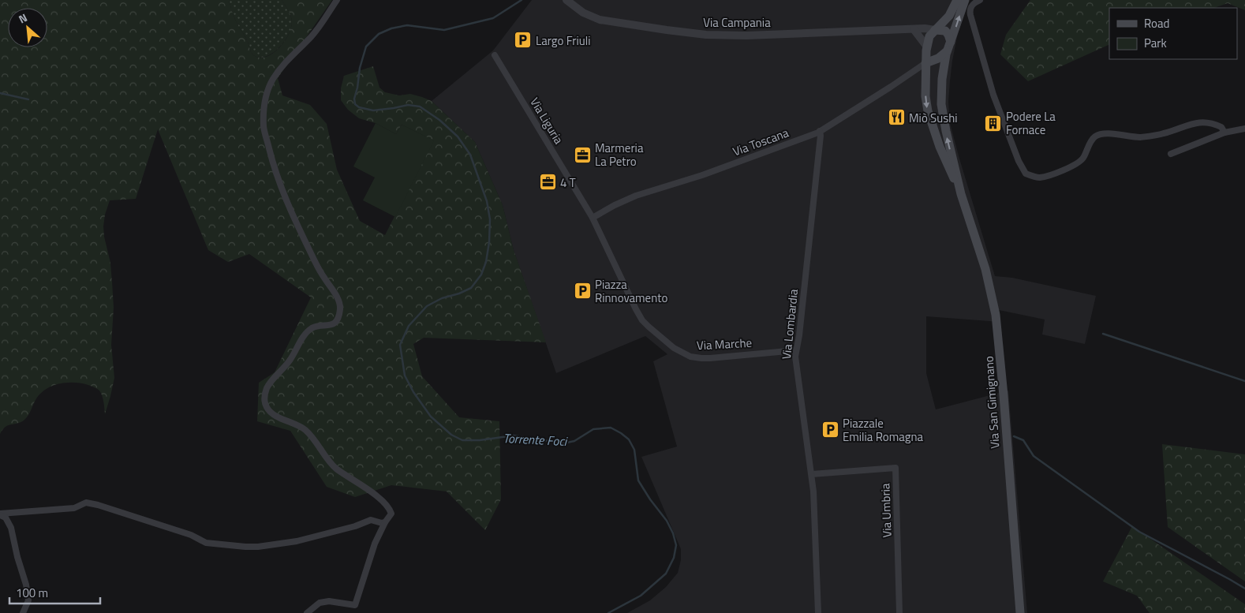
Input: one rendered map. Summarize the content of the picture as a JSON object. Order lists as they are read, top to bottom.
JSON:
{
  "streets": {
    "main road": ["Via San Gimignano"],
    "street": [
      "Via Campania",
      "Via Liguria",
      "Via Toscana",
      "Via Lombardia",
      "Via Marche",
      "Via Umbria"
    ]
  },
  "crossings": [
    ["Via Campania", "Via San Gimignano"],
    ["Via Liguria", "Via Toscana"],
    ["Via Liguria", "Via Marche"],
    ["Via Toscana", "Via Lombardia"],
    ["Via Toscana", "Via Marche"],
    ["Via Toscana", "Via San Gimignano"],
    ["Via Lombardia", "Via Marche"],
    ["Via Lombardia", "Via Umbria"]
  ],
  "water": ["Torrente Foci"],
  "places": {
    "parking": ["Largo Friuli", "Piazza Rinnovamento", "Piazzale Emilia Romagna"],
    "restaurant": ["Miò Sushi"],
    "building": ["Podere La Fornace"],
    "office": ["Marmeria La Petro", "4 T"]
  },
  "legend": ["Road", "Park"],
  "scale_bar": "100 m",
  "north": "top left"
}
